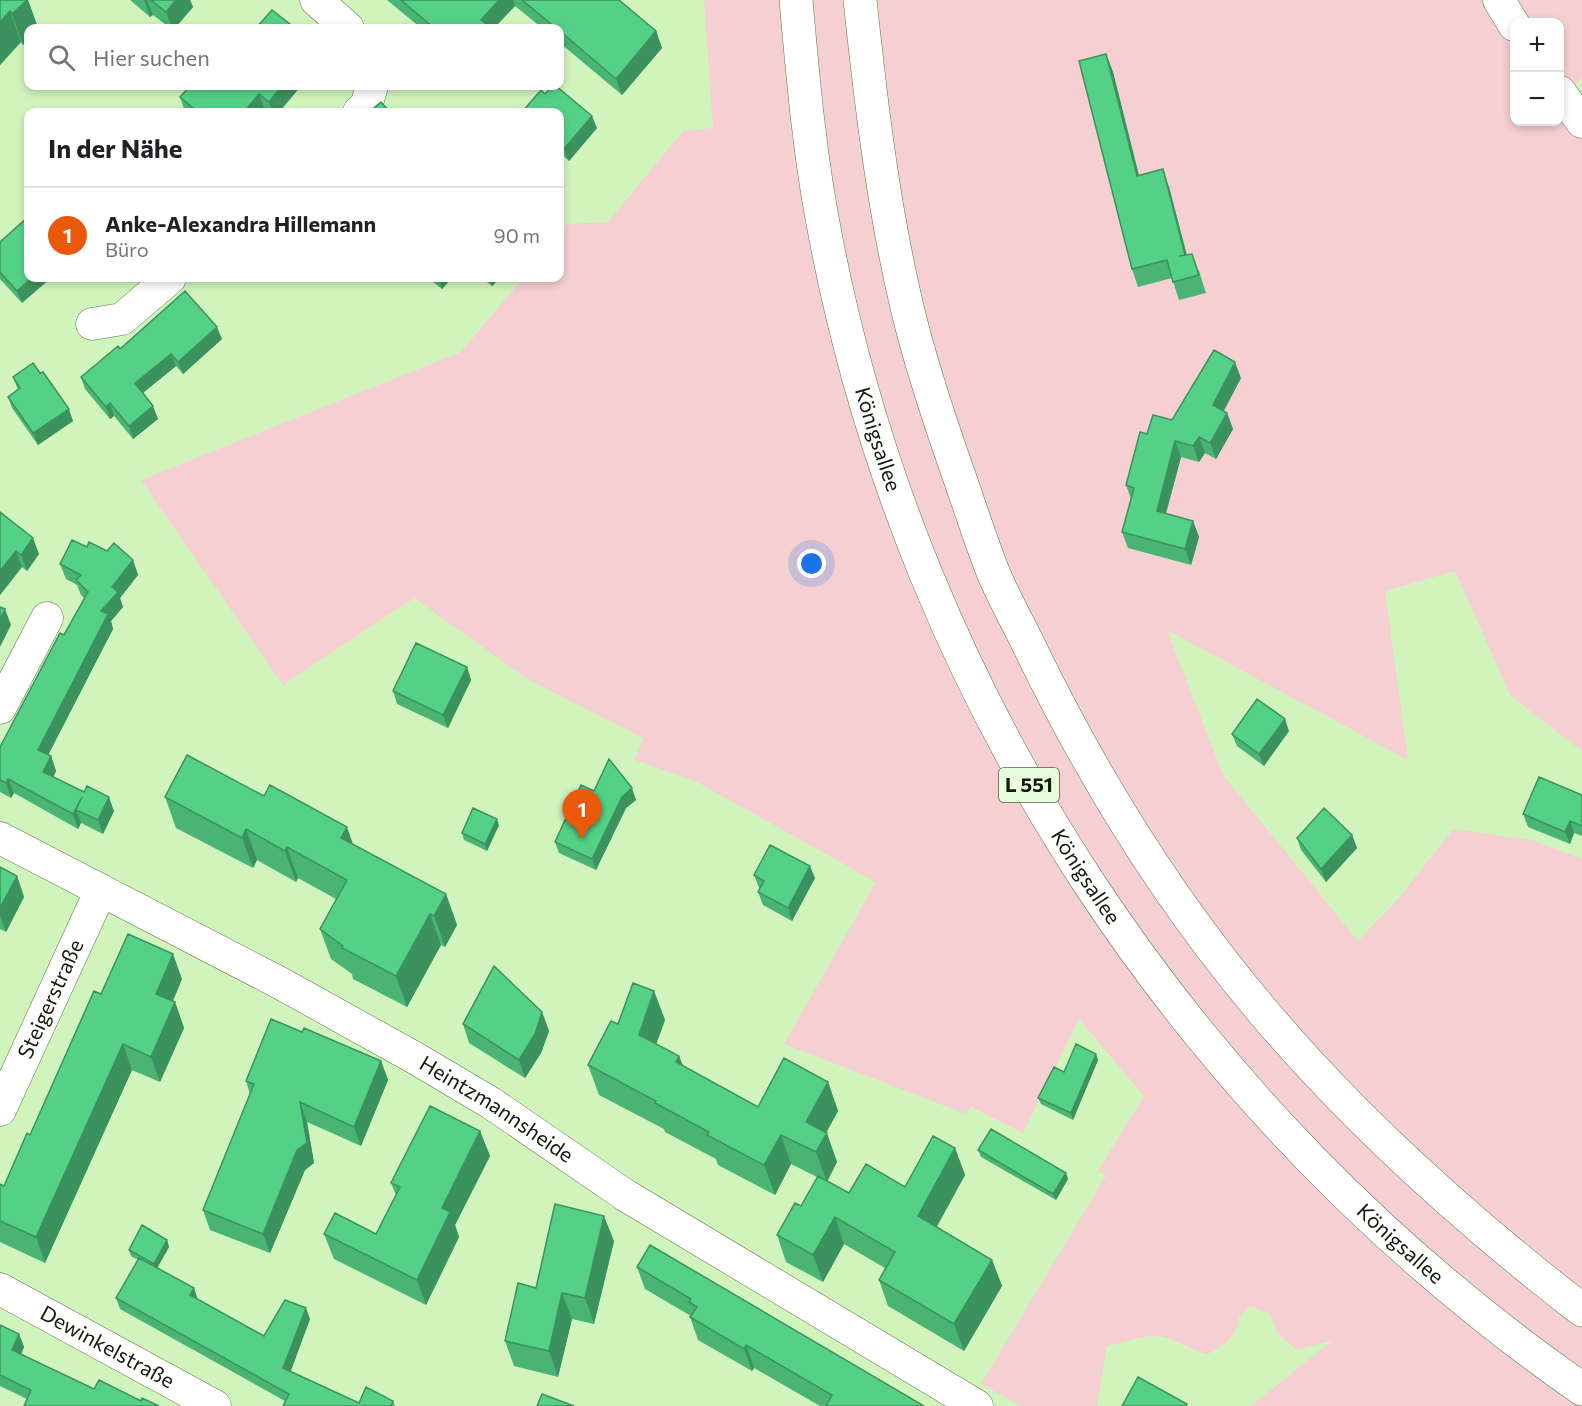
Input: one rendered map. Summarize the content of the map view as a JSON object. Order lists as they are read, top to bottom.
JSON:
{
  "streets": {
    "main road": ["Königsallee", "L 551"],
    "street": ["Steigerstraße", "Heintzmannsheide", "Dewinkelstraße"]
  },
  "crossings": [
    ["Steigerstraße", "Heintzmannsheide"]
  ],
  "page": {
    "map_buttons": ["+", "−"],
    "search": "Hier suchen",
    "heading": "In der Nähe",
    "list": [
      {
        "mark": "1",
        "name": "Anke-Alexandra Hillemann",
        "note": "Büro",
        "value": "90 m"
      }
    ],
    "pins": "1"
  }
}
